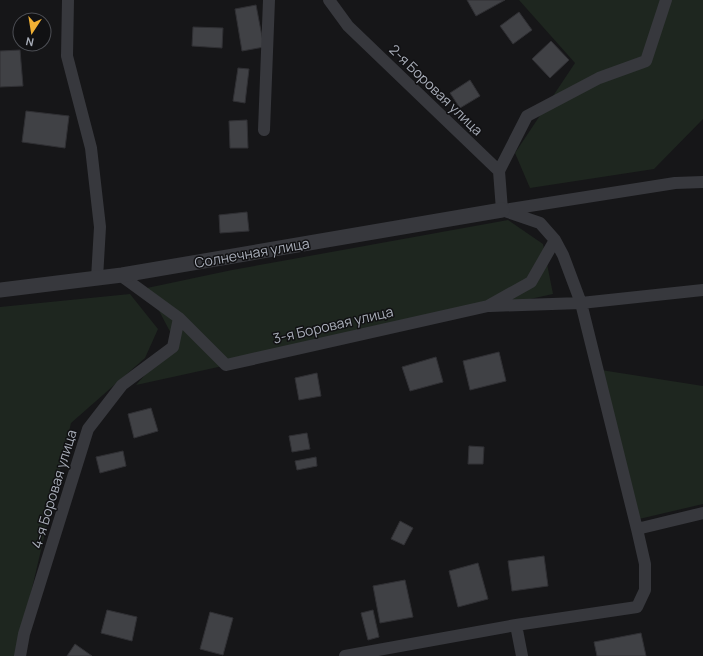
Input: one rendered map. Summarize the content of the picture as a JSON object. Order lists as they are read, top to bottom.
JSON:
{
  "streets": {
    "street": [
      "2-я Боровая улица",
      "Солнечная улица",
      "3-я Боровая улица",
      "4-я Боровая улица"
    ]
  },
  "crossings": [
    ["Солнечная улица", "3-я Боровая улица"],
    ["3-я Боровая улица", "4-я Боровая улица"]
  ],
  "north": "bottom"
}
